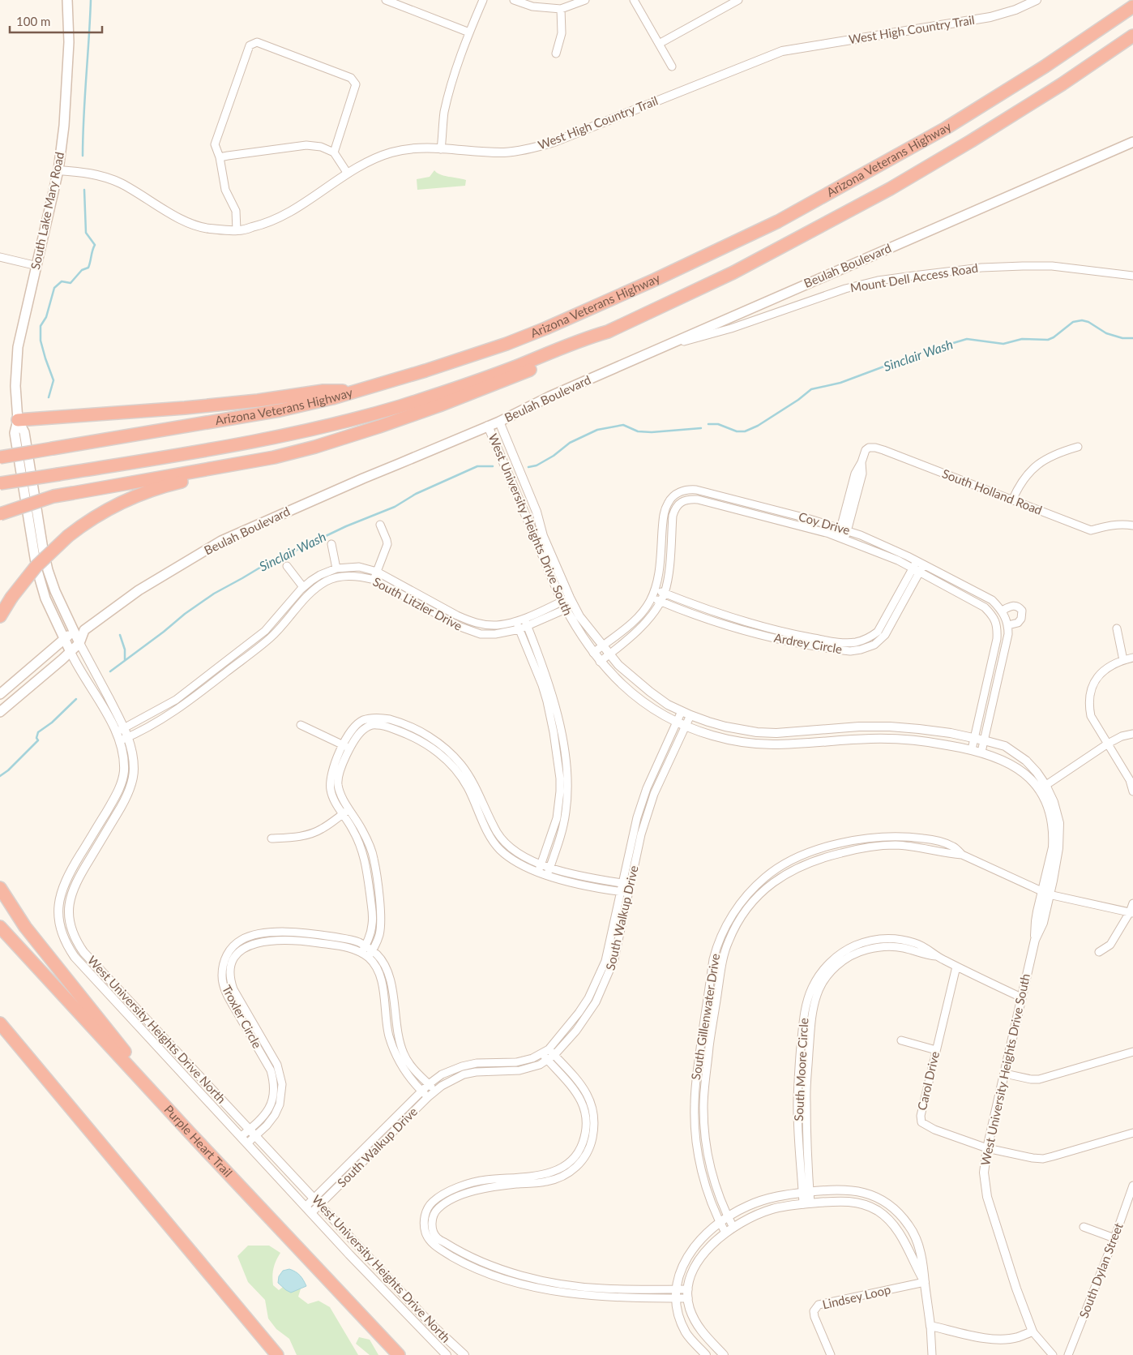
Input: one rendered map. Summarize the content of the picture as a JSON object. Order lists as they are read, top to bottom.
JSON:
{
  "streets": {
    "highway": ["Arizona Veterans Highway", "Purple Heart Trail"],
    "main road": ["South Lake Mary Road", "Beulah Boulevard"],
    "street": [
      "West High Country Trail",
      "Mount Dell Access Road",
      "South Holland Road",
      "Coy Drive",
      "West University Heights Drive South",
      "South Litzler Drive",
      "Ardrey Circle",
      "South Walkup Drive",
      "Troxler Circle",
      "South Gillenwater Drive",
      "West University Heights Drive North",
      "South Moore Circle",
      "Carol Drive",
      "South Dylan Street",
      "Lindsey Loop"
    ]
  },
  "crossings": [
    ["West High Country Trail", "South Lake Mary Road"],
    ["South Lake Mary Road", "West University Heights Drive North"],
    ["Beulah Boulevard", "Mount Dell Access Road"],
    ["Beulah Boulevard", "West University Heights Drive South"],
    ["South Holland Road", "Coy Drive"],
    ["Coy Drive", "West University Heights Drive South"],
    ["Coy Drive", "Ardrey Circle"],
    ["West University Heights Drive South", "South Litzler Drive"],
    ["West University Heights Drive South", "South Walkup Drive"],
    ["West University Heights Drive South", "South Gillenwater Drive"],
    ["West University Heights Drive South", "South Moore Circle"],
    ["West University Heights Drive South", "Carol Drive"],
    ["South Litzler Drive", "West University Heights Drive North"],
    ["South Walkup Drive", "Troxler Circle"],
    ["South Walkup Drive", "West University Heights Drive North"],
    ["Troxler Circle", "West University Heights Drive North"],
    ["South Moore Circle", "Carol Drive"]
  ],
  "water": ["Sinclair Wash"],
  "scale_bar": "100 m"
}
